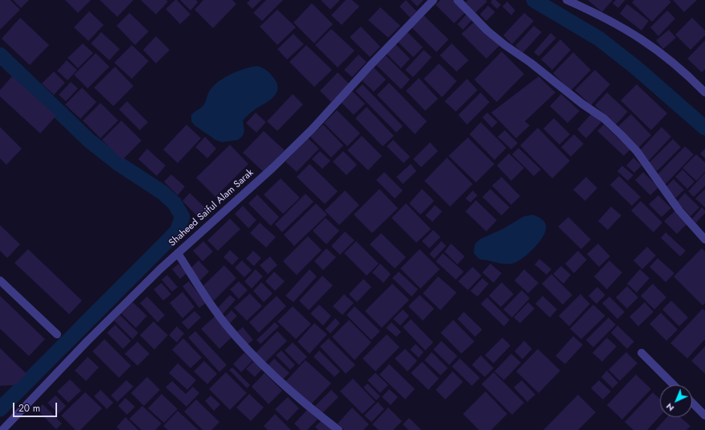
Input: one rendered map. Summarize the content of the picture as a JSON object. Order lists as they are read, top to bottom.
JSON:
{
  "streets": {
    "street": ["Shaheed Saiful Alam Sarak"]
  },
  "scale_bar": "20 m",
  "north": "bottom left"
}
